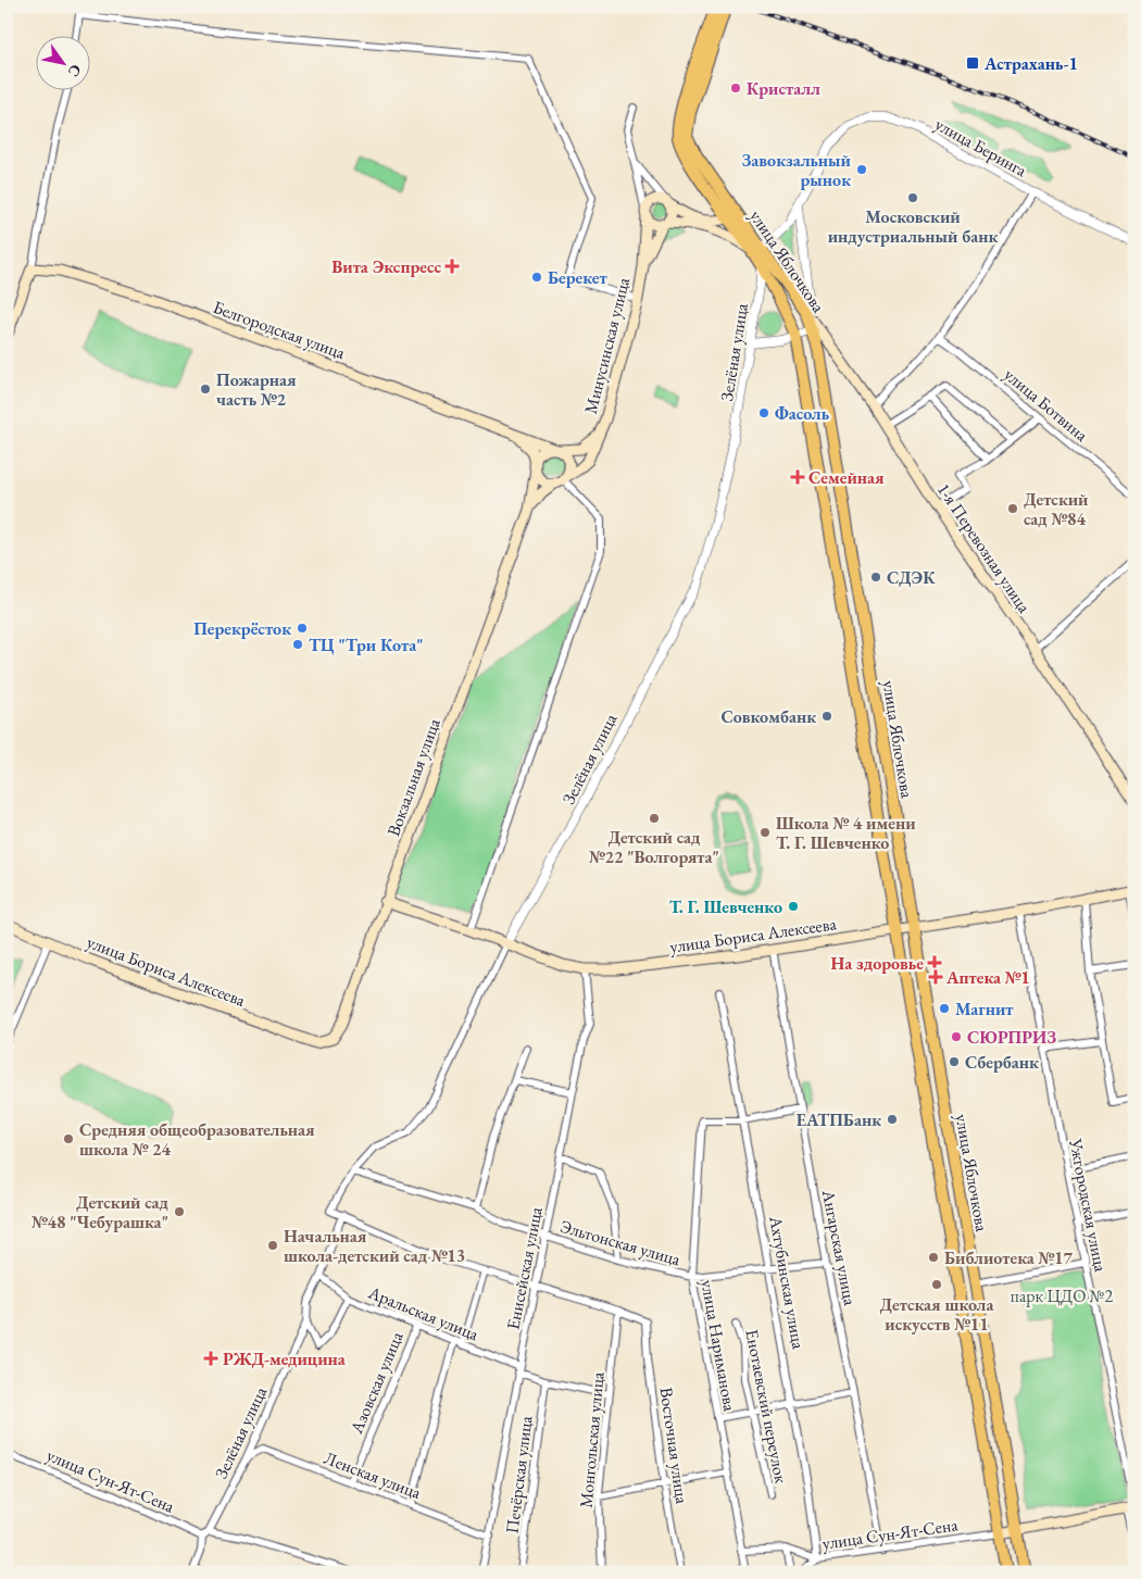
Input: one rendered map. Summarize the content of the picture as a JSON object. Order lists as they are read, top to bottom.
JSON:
{
  "streets": {
    "main road": [
      "улица Яблочкова",
      "Белгородская улица",
      "Минусинская улица",
      "1-я Перевозная улица",
      "Вокзальная улица",
      "улица Бориса Алексеева"
    ],
    "street": [
      "улица Беринга",
      "Зелёная улица",
      "улица Ботвина",
      "Ужгородская улица",
      "Эльтонская улица",
      "Ангарская улица",
      "Енисейская улица",
      "Ахтубинская улица",
      "Аральская улица",
      "улица Нариманова",
      "Азовская улица",
      "Енотаевский переулок",
      "Монгольская улица",
      "Восточная улица",
      "Ленская улица",
      "Печёрская улица",
      "улица Сун-Ят-Сена"
    ]
  },
  "crossings": [
    ["улица Беринга", "улица Яблочкова"],
    ["улица Яблочкова", "Зелёная улица"],
    ["улица Яблочкова", "1-я Перевозная улица"],
    ["улица Яблочкова", "улица Бориса Алексеева"],
    ["улица Яблочкова", "улица Сун-Ят-Сена"],
    ["Белгородская улица", "Минусинская улица"],
    ["Белгородская улица", "Вокзальная улица"],
    ["Минусинская улица", "Вокзальная улица"],
    ["Зелёная улица", "улица Бориса Алексеева"],
    ["Зелёная улица", "Эльтонская улица"],
    ["Зелёная улица", "Ленская улица"],
    ["Зелёная улица", "улица Сун-Ят-Сена"],
    ["Вокзальная улица", "улица Бориса Алексеева"],
    ["улица Бориса Алексеева", "Ужгородская улица"],
    ["улица Бориса Алексеева", "Ангарская улица"],
    ["улица Бориса Алексеева", "Енисейская улица"],
    ["Эльтонская улица", "Ангарская улица"],
    ["Эльтонская улица", "Енисейская улица"],
    ["Эльтонская улица", "Ахтубинская улица"],
    ["Эльтонская улица", "улица Нариманова"],
    ["Ангарская улица", "улица Сун-Ят-Сена"],
    ["Енисейская улица", "Аральская улица"],
    ["Енисейская улица", "Ленская улица"],
    ["Ахтубинская улица", "улица Нариманова"],
    ["Ахтубинская улица", "улица Сун-Ят-Сена"],
    ["Аральская улица", "Азовская улица"],
    ["Аральская улица", "Монгольская улица"],
    ["Аральская улица", "Печёрская улица"],
    ["Азовская улица", "Ленская улица"],
    ["Монгольская улица", "Восточная улица"]
  ],
  "parks": ["парк ЦДО №2"],
  "places": {
    "transit": ["Астрахань-1"],
    "other": [
      "Кристалл",
      "Завокзальный рынок",
      "Московский индустриальный банк",
      "Берекет",
      "Пожарная часть №2",
      "Фасоль",
      "Детский сад №84",
      "СДЭК",
      "Перекрёсток",
      "ТЦ \"Три Кота\"",
      "Совкомбанк",
      "Детский сад №22 \"Волгорята\"",
      "Школа № 4 имени Т. Г. Шевченко",
      "Т. Г. Шевченко",
      "Магнит",
      "СЮРПРИЗ",
      "Сбербанк",
      "ЕАТПБанк",
      "Средняя общеобразовательная школа № 24",
      "Детский сад №48 \"Чебурашка\"",
      "Начальная школа-детский сад №13",
      "Библиотека №17",
      "Детская школа искусств №11"
    ],
    "health": [
      "Вита Экспресс",
      "Семейная",
      "На здоровье",
      "Аптека №1",
      "РЖД-медицина"
    ]
  },
  "north": "bottom right"
}
